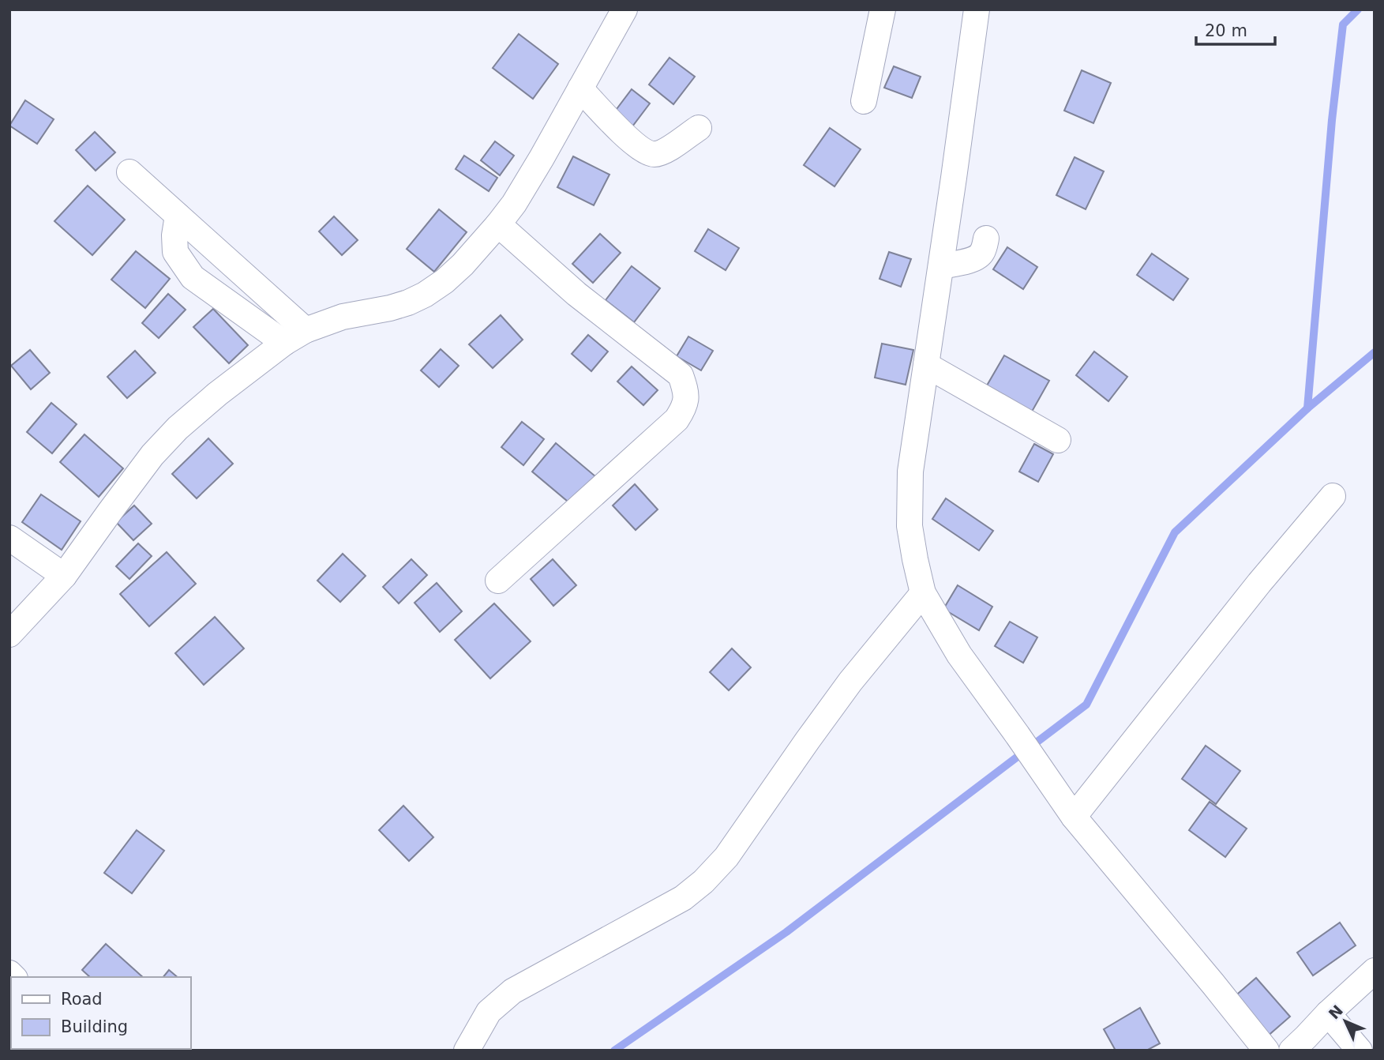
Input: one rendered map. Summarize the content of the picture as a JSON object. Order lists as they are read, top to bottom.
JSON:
{
  "legend": ["Road", "Building"],
  "scale_bar": "20 m",
  "north": "top left"
}
